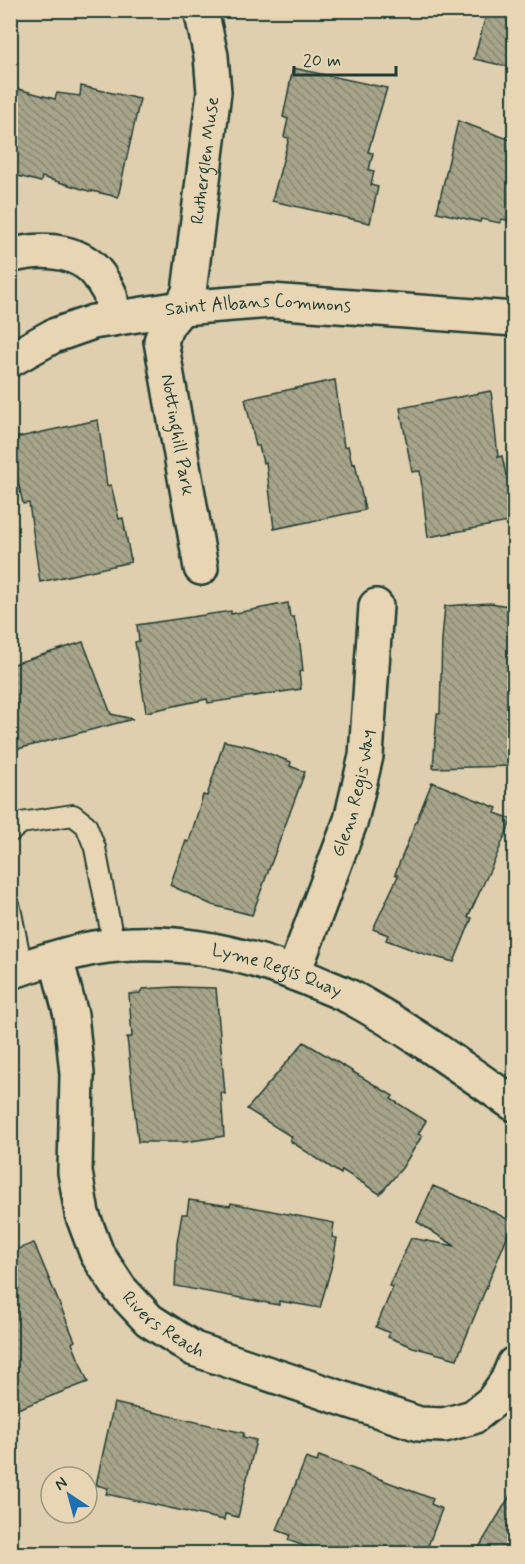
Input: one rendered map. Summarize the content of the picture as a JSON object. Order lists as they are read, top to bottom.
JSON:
{
  "streets": {
    "street": [
      "Rutherglen Muse",
      "Saint Albans Commons",
      "Nottinghill Park",
      "Glenn Regis Way",
      "Lyme Regis Quay",
      "Rivers Reach"
    ]
  },
  "crossings": [
    ["Rutherglen Muse", "Saint Albans Commons"],
    ["Rutherglen Muse", "Nottinghill Park"],
    ["Saint Albans Commons", "Nottinghill Park"],
    ["Glenn Regis Way", "Lyme Regis Quay"],
    ["Lyme Regis Quay", "Rivers Reach"]
  ],
  "scale_bar": "20 m",
  "north": "top left"
}
